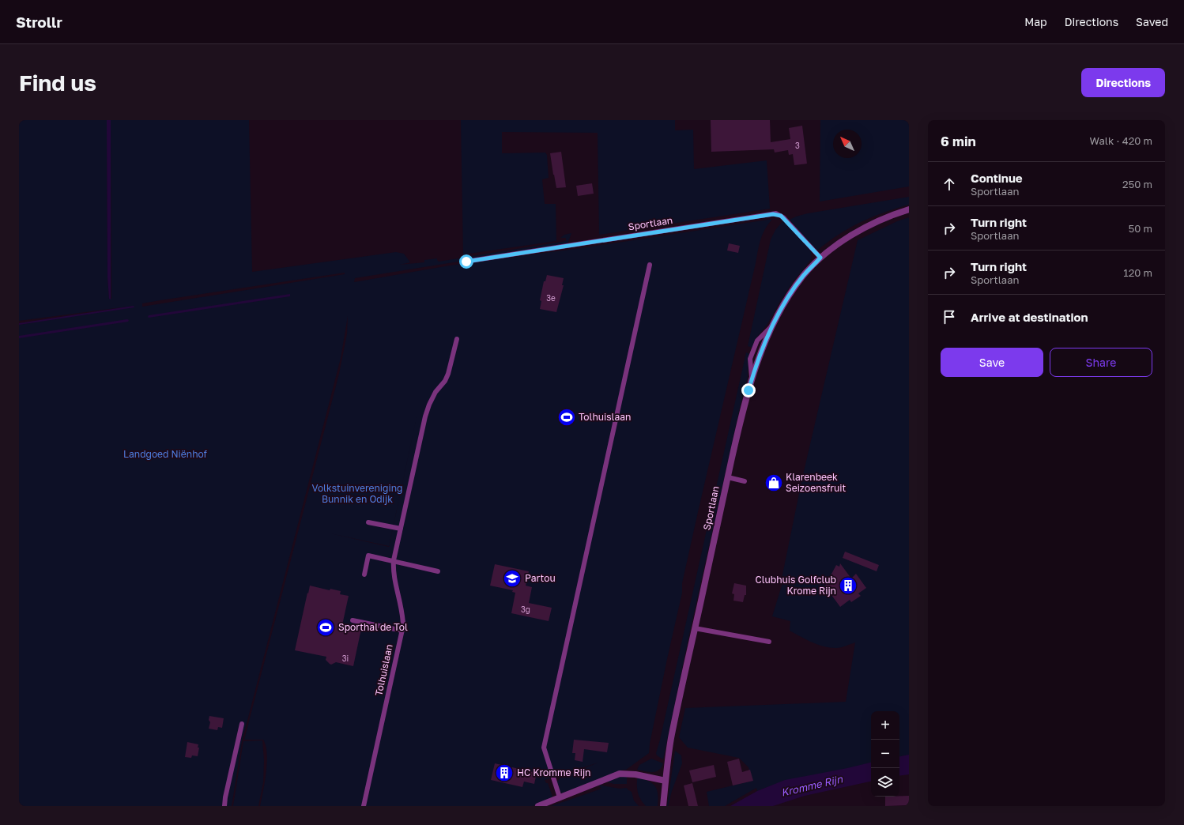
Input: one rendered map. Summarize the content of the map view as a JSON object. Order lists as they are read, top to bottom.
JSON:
{
  "streets": {
    "street": ["Sportlaan"],
    "lane": ["Tolhuislaan"]
  },
  "water": ["Kromme Rijn"],
  "parks": ["Landgoed Niënhof", "Volkstuinvereniging Bunnik en Odijk"],
  "places": {
    "sports": ["Tolhuislaan", "Sporthal de Tol"],
    "shop": ["Klarenbeek Seizoensfruit"],
    "school or university": ["Partou"],
    "building": ["Clubhuis Golfclub Krome Rijn", "HC Kromme Rijn"]
  },
  "house_numbers": [
    "3",
    "3e",
    "3g",
    "3i"
  ],
  "north": "top left",
  "page": {
    "header": "Strollr",
    "nav": ["Map", "Directions", "Saved"],
    "buttons": [
      "Directions",
      ["Save", "Share"]
    ],
    "title": "Find us",
    "heading": ["6 min", "Walk · 420 m"],
    "list": [
      ["Continue", "Sportlaan", "250 m"],
      ["Turn right", "Sportlaan", "50 m"],
      ["Turn right", "Sportlaan", "120 m"],
      "Arrive at destination"
    ],
    "map_buttons": ["+", "−"]
  }
}
